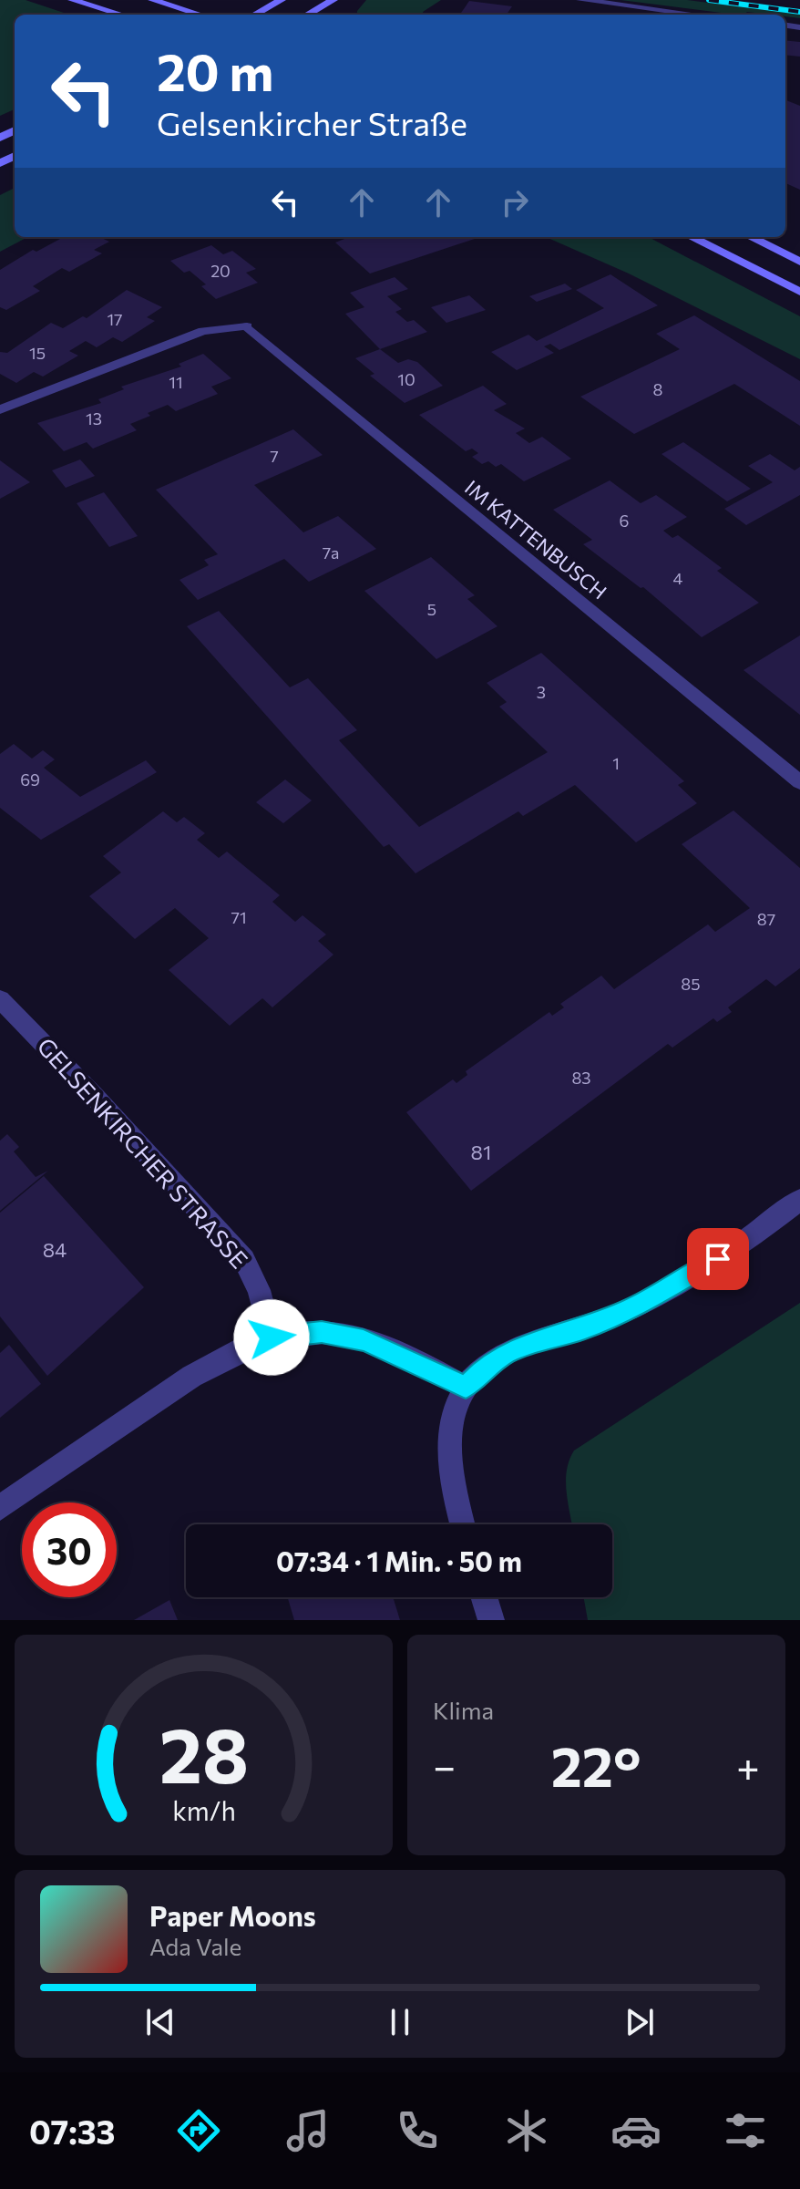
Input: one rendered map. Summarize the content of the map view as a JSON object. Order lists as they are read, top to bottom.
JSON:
{
  "streets": {
    "street": ["IM KATTENBUSCH", "GELSENKIRCHER STRASSE"]
  },
  "house_numbers": [
    "20",
    "17",
    "15",
    "10",
    "11",
    "8",
    "13",
    "7",
    "6",
    "7a",
    "4",
    "5",
    "3",
    "1",
    "69",
    "71",
    "87",
    "85",
    "83",
    "81",
    "84"
  ],
  "page": {
    "turn": ["20 m", "Gelsenkircher Straße"],
    "limit": "30",
    "trip": "07:34 · 1 Min. · 50 m",
    "tile": "Klima",
    "heat": ["−", "22°", "+"],
    "song": ["Paper Moons", "Ada Vale"],
    "tabs": "07:33",
    "gauge": ["28", "km/h"]
  }
}
